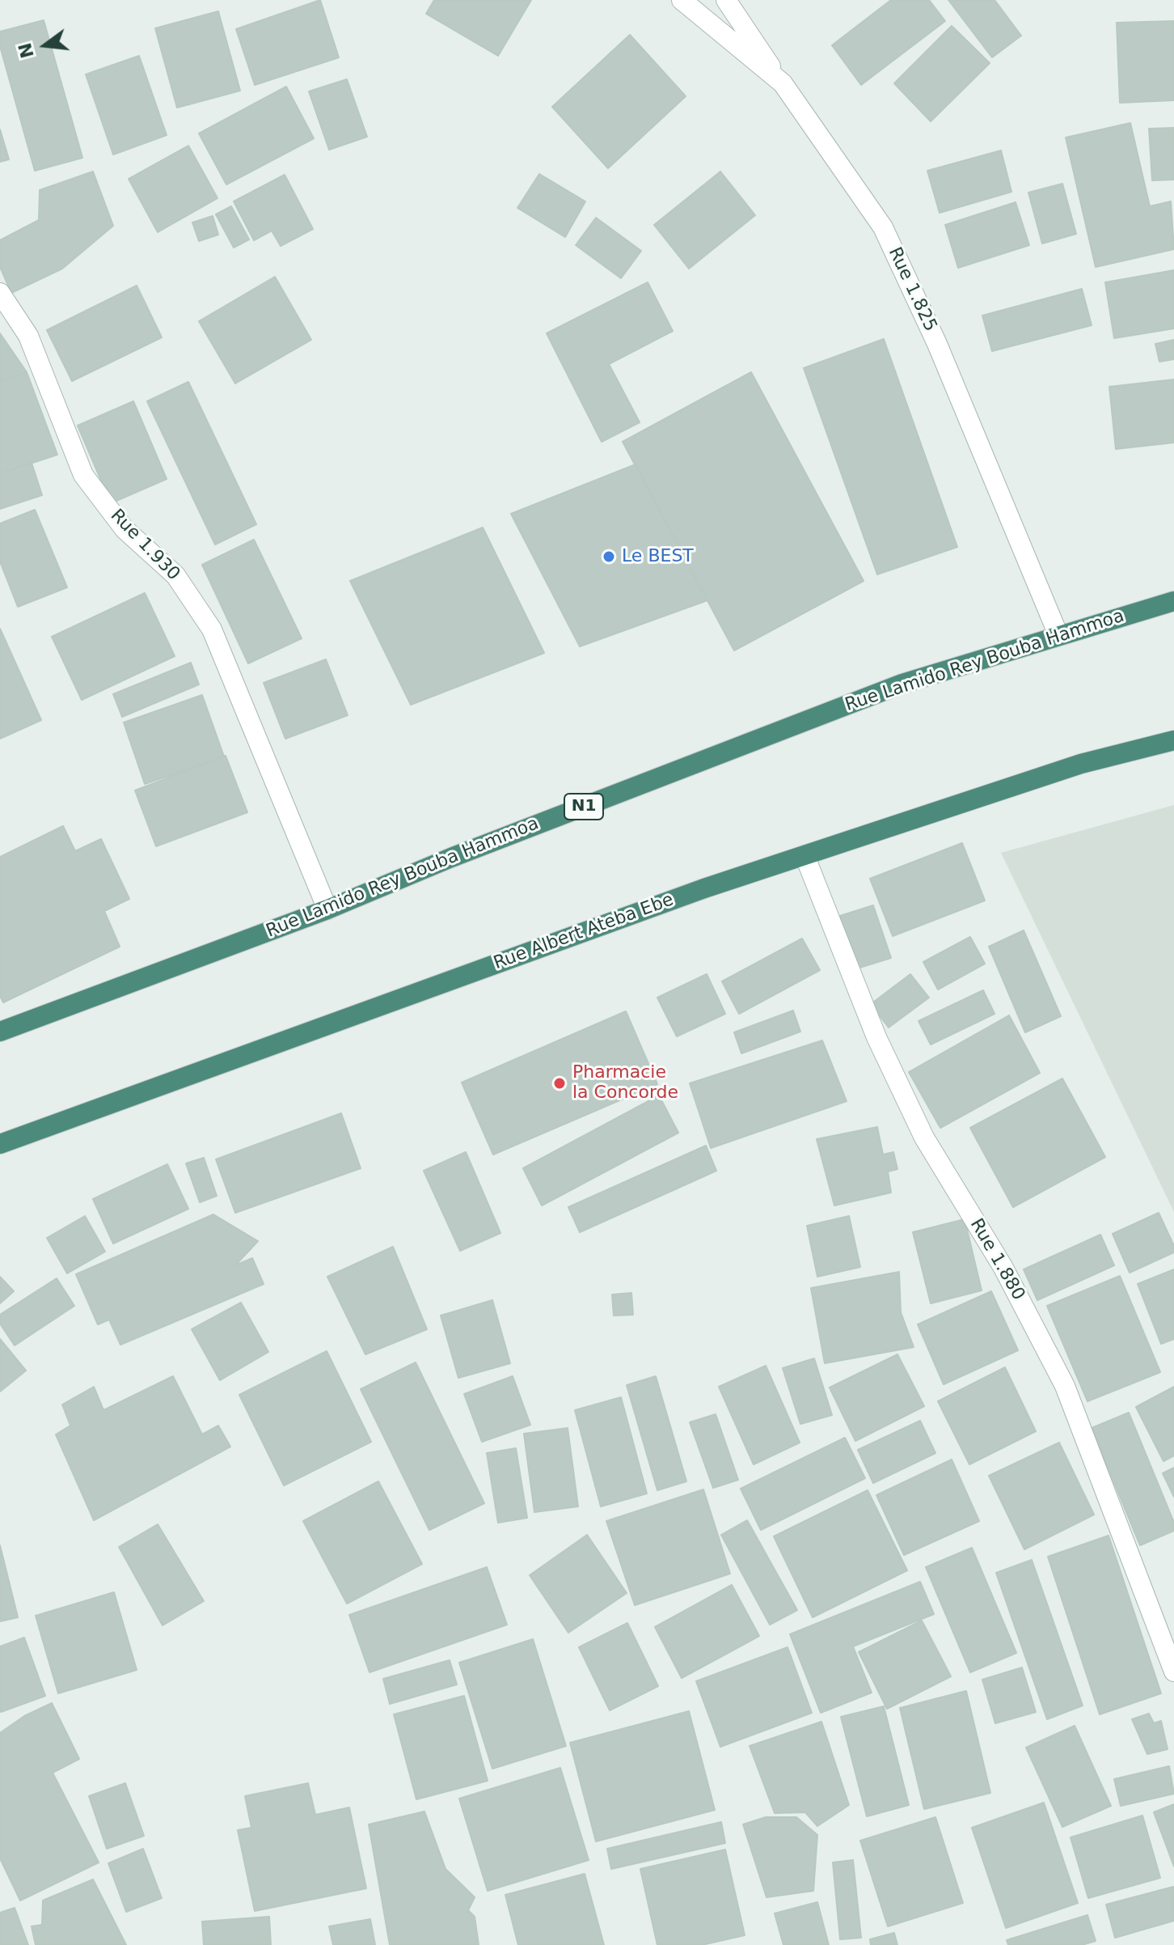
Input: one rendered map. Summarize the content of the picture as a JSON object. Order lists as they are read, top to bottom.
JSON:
{
  "streets": {
    "highway": ["Rue Lamido Rey Bouba Hammoa", "N1", "Rue Albert Ateba Ebe"],
    "street": ["Rue 1.825", "Rue 1.930", "Rue 1.880"]
  },
  "crossings": [
    ["Rue 1.825", "Rue Lamido Rey Bouba Hammoa"],
    ["Rue 1.930", "Rue Lamido Rey Bouba Hammoa"],
    ["Rue Albert Ateba Ebe", "Rue 1.880"]
  ],
  "places": ["Le BEST", "Pharmacie la Concorde"],
  "north": "left"
}
